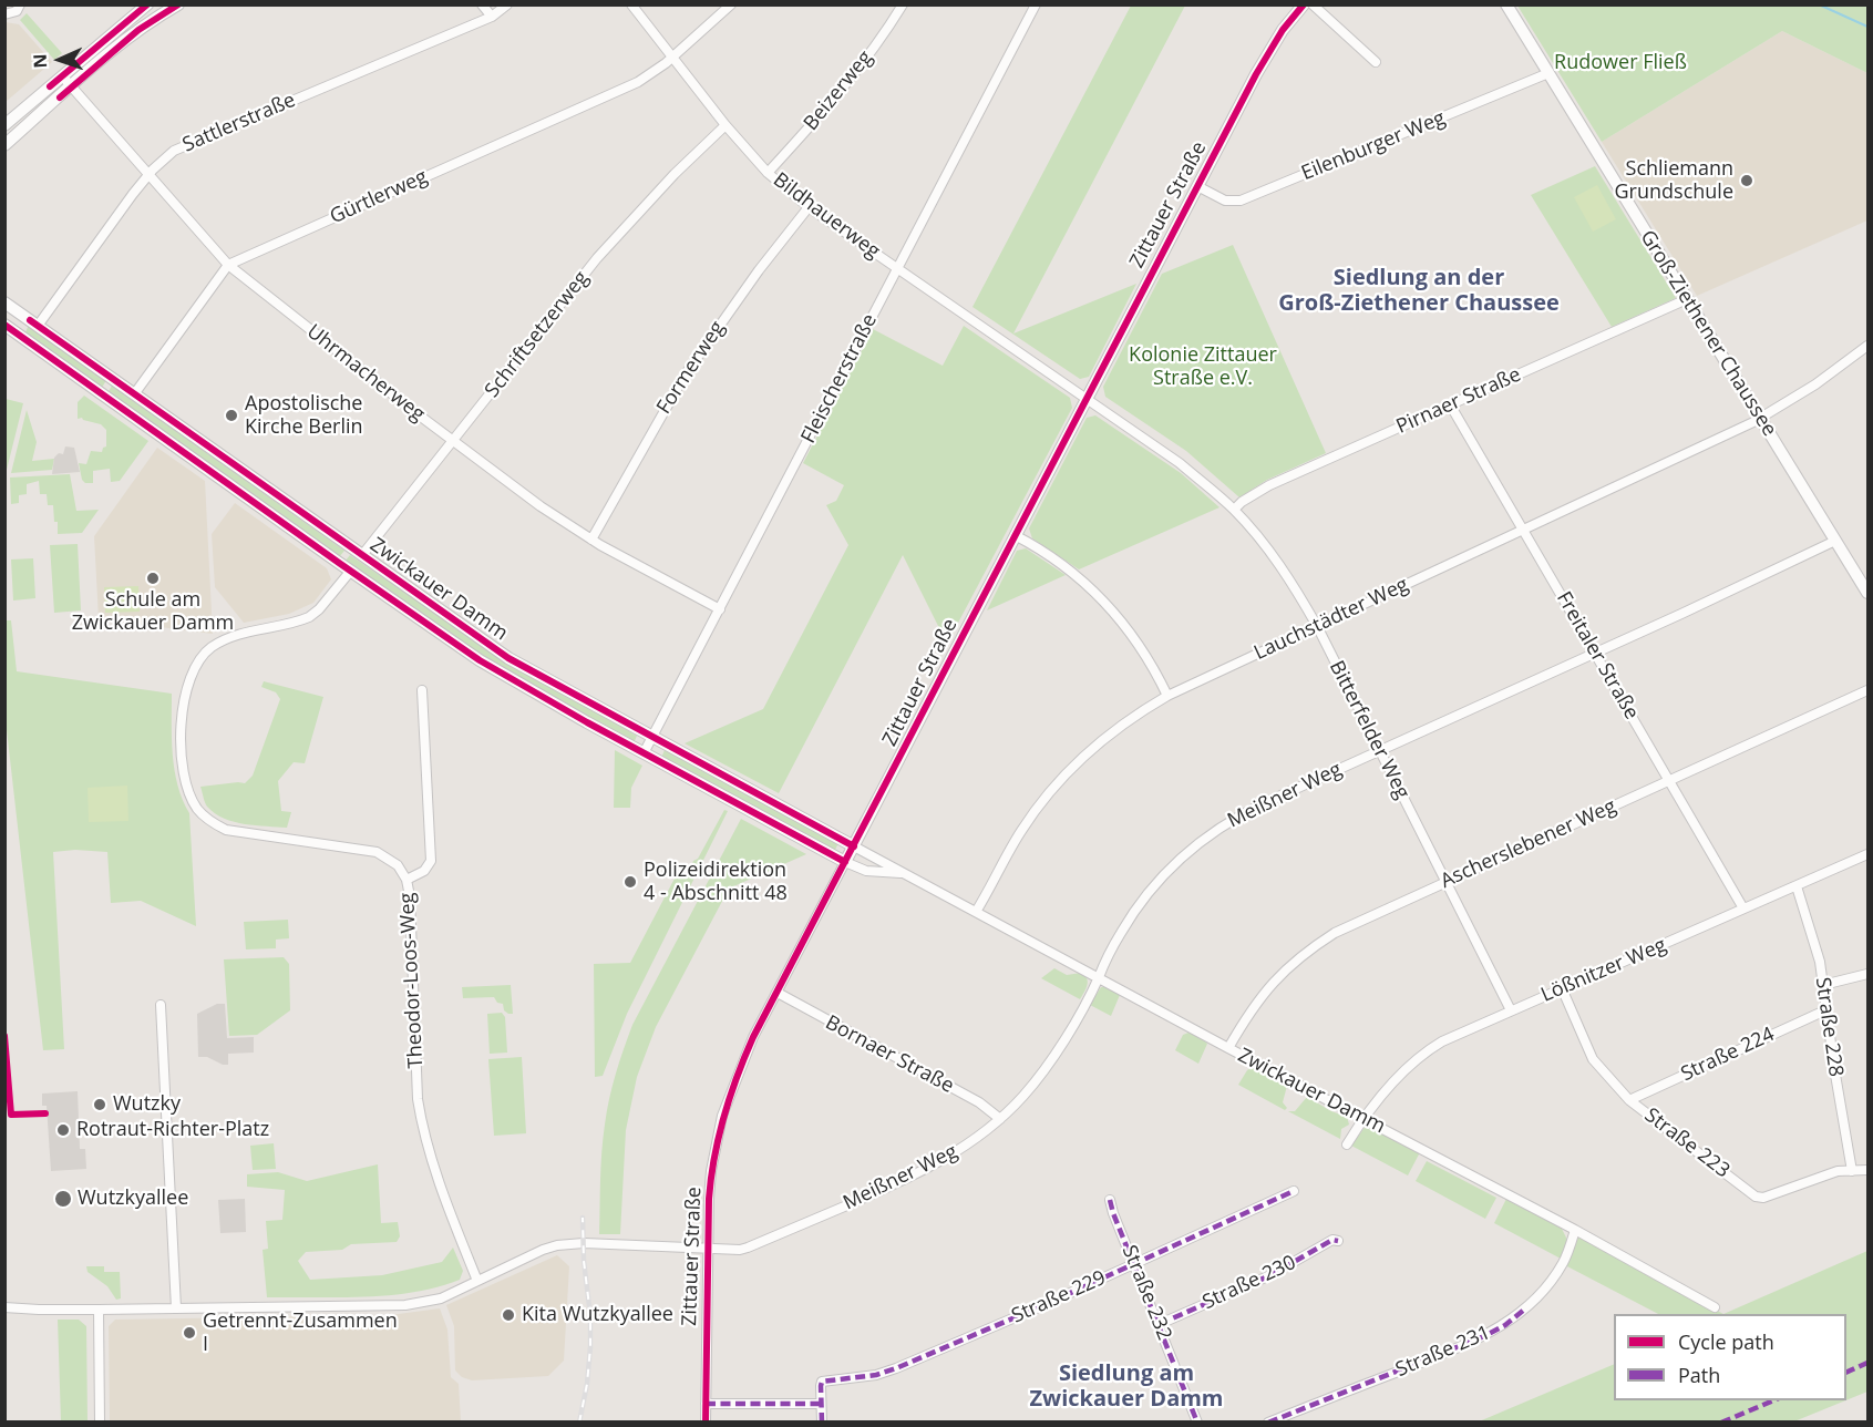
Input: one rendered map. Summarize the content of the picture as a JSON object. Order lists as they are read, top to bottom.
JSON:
{
  "streets": {
    "street": [
      "Beizerweg",
      "Sattlerstraße",
      "Eilenburger Weg",
      "Gürtlerweg",
      "Zittauer Straße",
      "Bildhauerweg",
      "Groß-Ziethener Chaussee",
      "Schriftsetzerweg",
      "Formerweg",
      "Uhrmacherweg",
      "Fleischerstraße",
      "Pirnaer Straße",
      "Zwickauer Damm",
      "Lauchstädter Weg",
      "Freitaler Straße",
      "Bitterfelder Weg",
      "Meißner Weg",
      "Ascherslebener Weg",
      "Lößnitzer Weg",
      "Theodor-Loos-Weg",
      "Straße 228",
      "Bornaer Straße",
      "Straße 224",
      "Straße 223",
      "Straße 230",
      "Straße 232",
      "Straße 229",
      "Straße 231"
    ]
  },
  "crossings": [
    ["Beizerweg", "Bildhauerweg"],
    ["Sattlerstraße", "Uhrmacherweg"],
    ["Sattlerstraße", "Zwickauer Damm"],
    ["Eilenburger Weg", "Zittauer Straße"],
    ["Eilenburger Weg", "Groß-Ziethener Chaussee"],
    ["Gürtlerweg", "Bildhauerweg"],
    ["Gürtlerweg", "Uhrmacherweg"],
    ["Zittauer Straße", "Zwickauer Damm"],
    ["Zittauer Straße", "Bitterfelder Weg"],
    ["Zittauer Straße", "Meißner Weg"],
    ["Zittauer Straße", "Bornaer Straße"],
    ["Bildhauerweg", "Schriftsetzerweg"],
    ["Bildhauerweg", "Formerweg"],
    ["Bildhauerweg", "Fleischerstraße"],
    ["Bildhauerweg", "Bitterfelder Weg"],
    ["Groß-Ziethener Chaussee", "Pirnaer Straße"],
    ["Groß-Ziethener Chaussee", "Lauchstädter Weg"],
    ["Groß-Ziethener Chaussee", "Meißner Weg"],
    ["Schriftsetzerweg", "Uhrmacherweg"],
    ["Schriftsetzerweg", "Zwickauer Damm"],
    ["Formerweg", "Uhrmacherweg"],
    ["Uhrmacherweg", "Fleischerstraße"],
    ["Fleischerstraße", "Zwickauer Damm"],
    ["Pirnaer Straße", "Freitaler Straße"],
    ["Pirnaer Straße", "Bitterfelder Weg"],
    ["Zwickauer Damm", "Lauchstädter Weg"],
    ["Zwickauer Damm", "Meißner Weg"],
    ["Zwickauer Damm", "Ascherslebener Weg"],
    ["Zwickauer Damm", "Lößnitzer Weg"],
    ["Zwickauer Damm", "Theodor-Loos-Weg"],
    ["Zwickauer Damm", "Straße 231"],
    ["Lauchstädter Weg", "Freitaler Straße"],
    ["Lauchstädter Weg", "Bitterfelder Weg"],
    ["Freitaler Straße", "Meißner Weg"],
    ["Freitaler Straße", "Ascherslebener Weg"],
    ["Freitaler Straße", "Lößnitzer Weg"],
    ["Bitterfelder Weg", "Meißner Weg"],
    ["Bitterfelder Weg", "Ascherslebener Weg"],
    ["Bitterfelder Weg", "Lößnitzer Weg"],
    ["Meißner Weg", "Bornaer Straße"],
    ["Lößnitzer Weg", "Straße 228"],
    ["Lößnitzer Weg", "Straße 223"],
    ["Straße 228", "Straße 224"],
    ["Straße 228", "Straße 223"],
    ["Straße 224", "Straße 223"],
    ["Straße 230", "Straße 232"],
    ["Straße 232", "Straße 229"]
  ],
  "districts": ["Siedlung an der Groß-Ziethener Chaussee", "Siedlung am Zwickauer Damm"],
  "parks": ["Rudower Fließ", "Kolonie Zittauer Straße e.V."],
  "places": [
    "Schliemann Grundschule",
    "Apostolische Kirche Berlin",
    "Schule am Zwickauer Damm",
    "Polizeidirektion 4 - Abschnitt 48",
    "Wutzky",
    "Rotraut-Richter-Platz",
    "Wutzkyallee",
    "Kita Wutzkyallee",
    "Getrennt-Zusammen I"
  ],
  "legend": ["Cycle path", "Path"],
  "north": "left"
}
